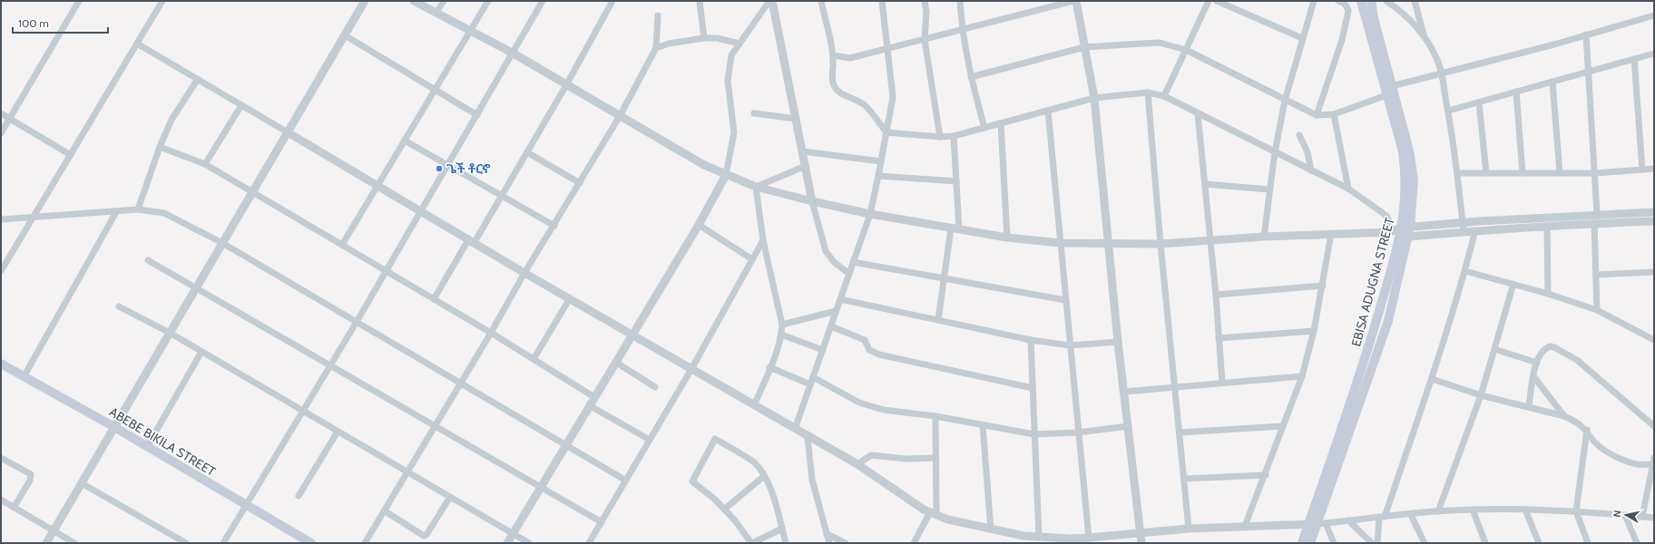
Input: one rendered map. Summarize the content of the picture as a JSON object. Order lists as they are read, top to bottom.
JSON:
{
  "streets": {
    "main road": ["EBISA ADUGNA STREET", "ABEBE BIKILA STREET"]
  },
  "places": ["ጌች ቶርኖ"],
  "scale_bar": "100 m",
  "north": "left"
}
